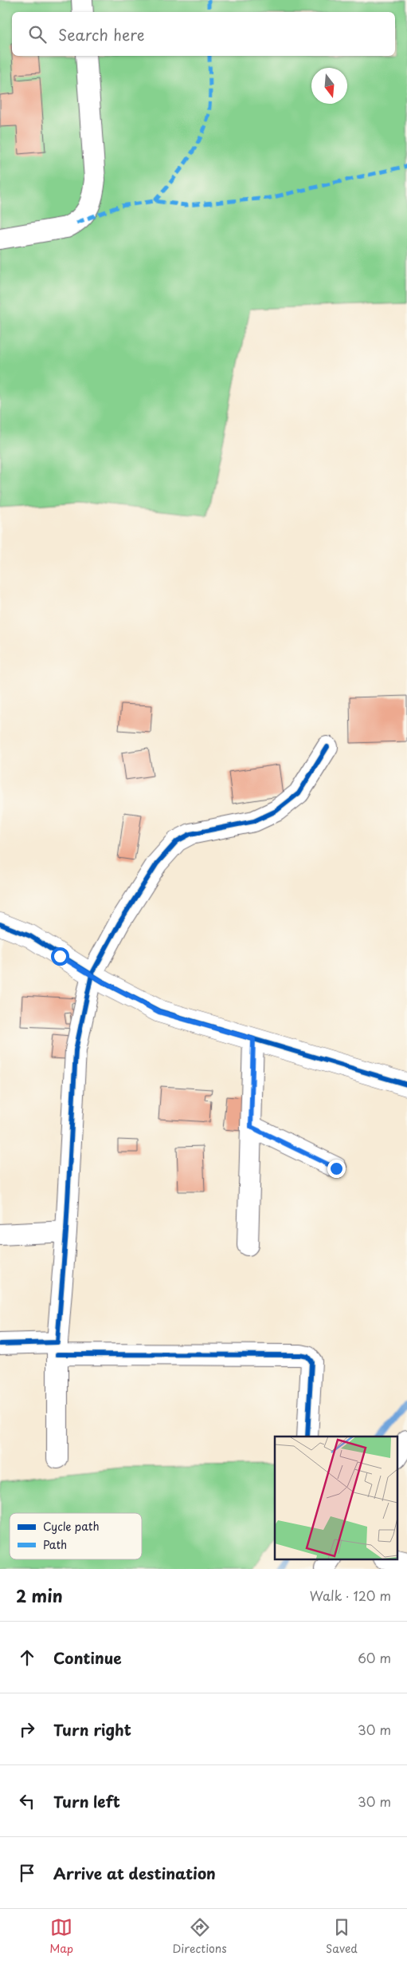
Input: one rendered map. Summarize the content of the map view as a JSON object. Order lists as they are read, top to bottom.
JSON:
{
  "legend": ["Cycle path", "Path"],
  "north": "bottom",
  "page": {
    "search": "Search here",
    "heading": ["2 min", "Walk · 120 m"],
    "list": [
      ["Continue", "60 m"],
      ["Turn right", "30 m"],
      ["Turn left", "30 m"],
      "Arrive at destination"
    ],
    "nav": ["Map", "Directions", "Saved"]
  }
}
